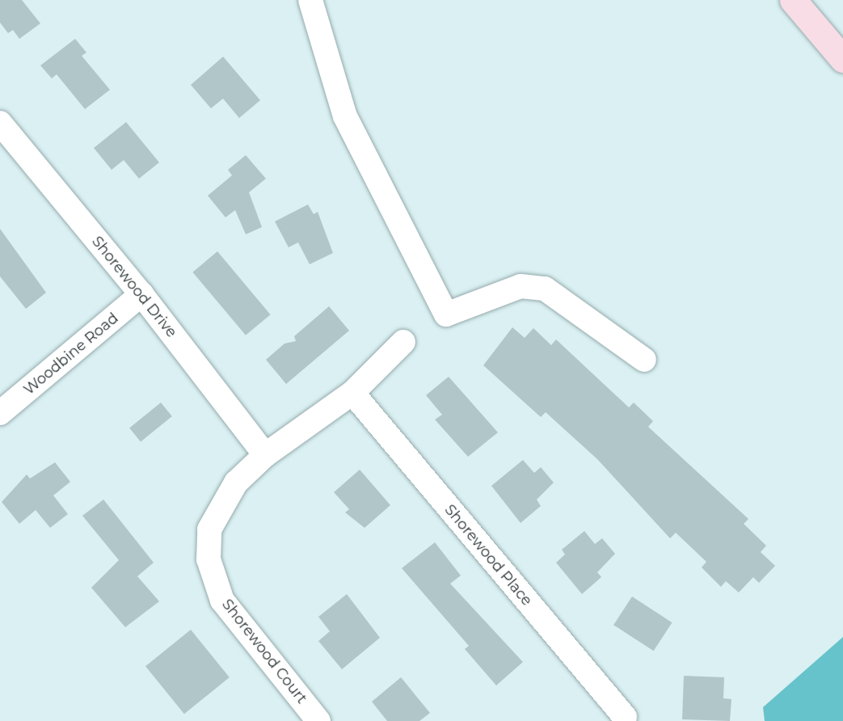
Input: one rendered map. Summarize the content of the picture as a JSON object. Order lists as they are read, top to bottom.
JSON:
{
  "streets": {
    "street": [
      "Shorewood Drive",
      "Woodbine Road",
      "Shorewood Place",
      "Shorewood Court"
    ]
  },
  "crossings": [
    ["Shorewood Drive", "Woodbine Road"],
    ["Shorewood Drive", "Shorewood Court"],
    ["Shorewood Place", "Shorewood Court"]
  ]
}
